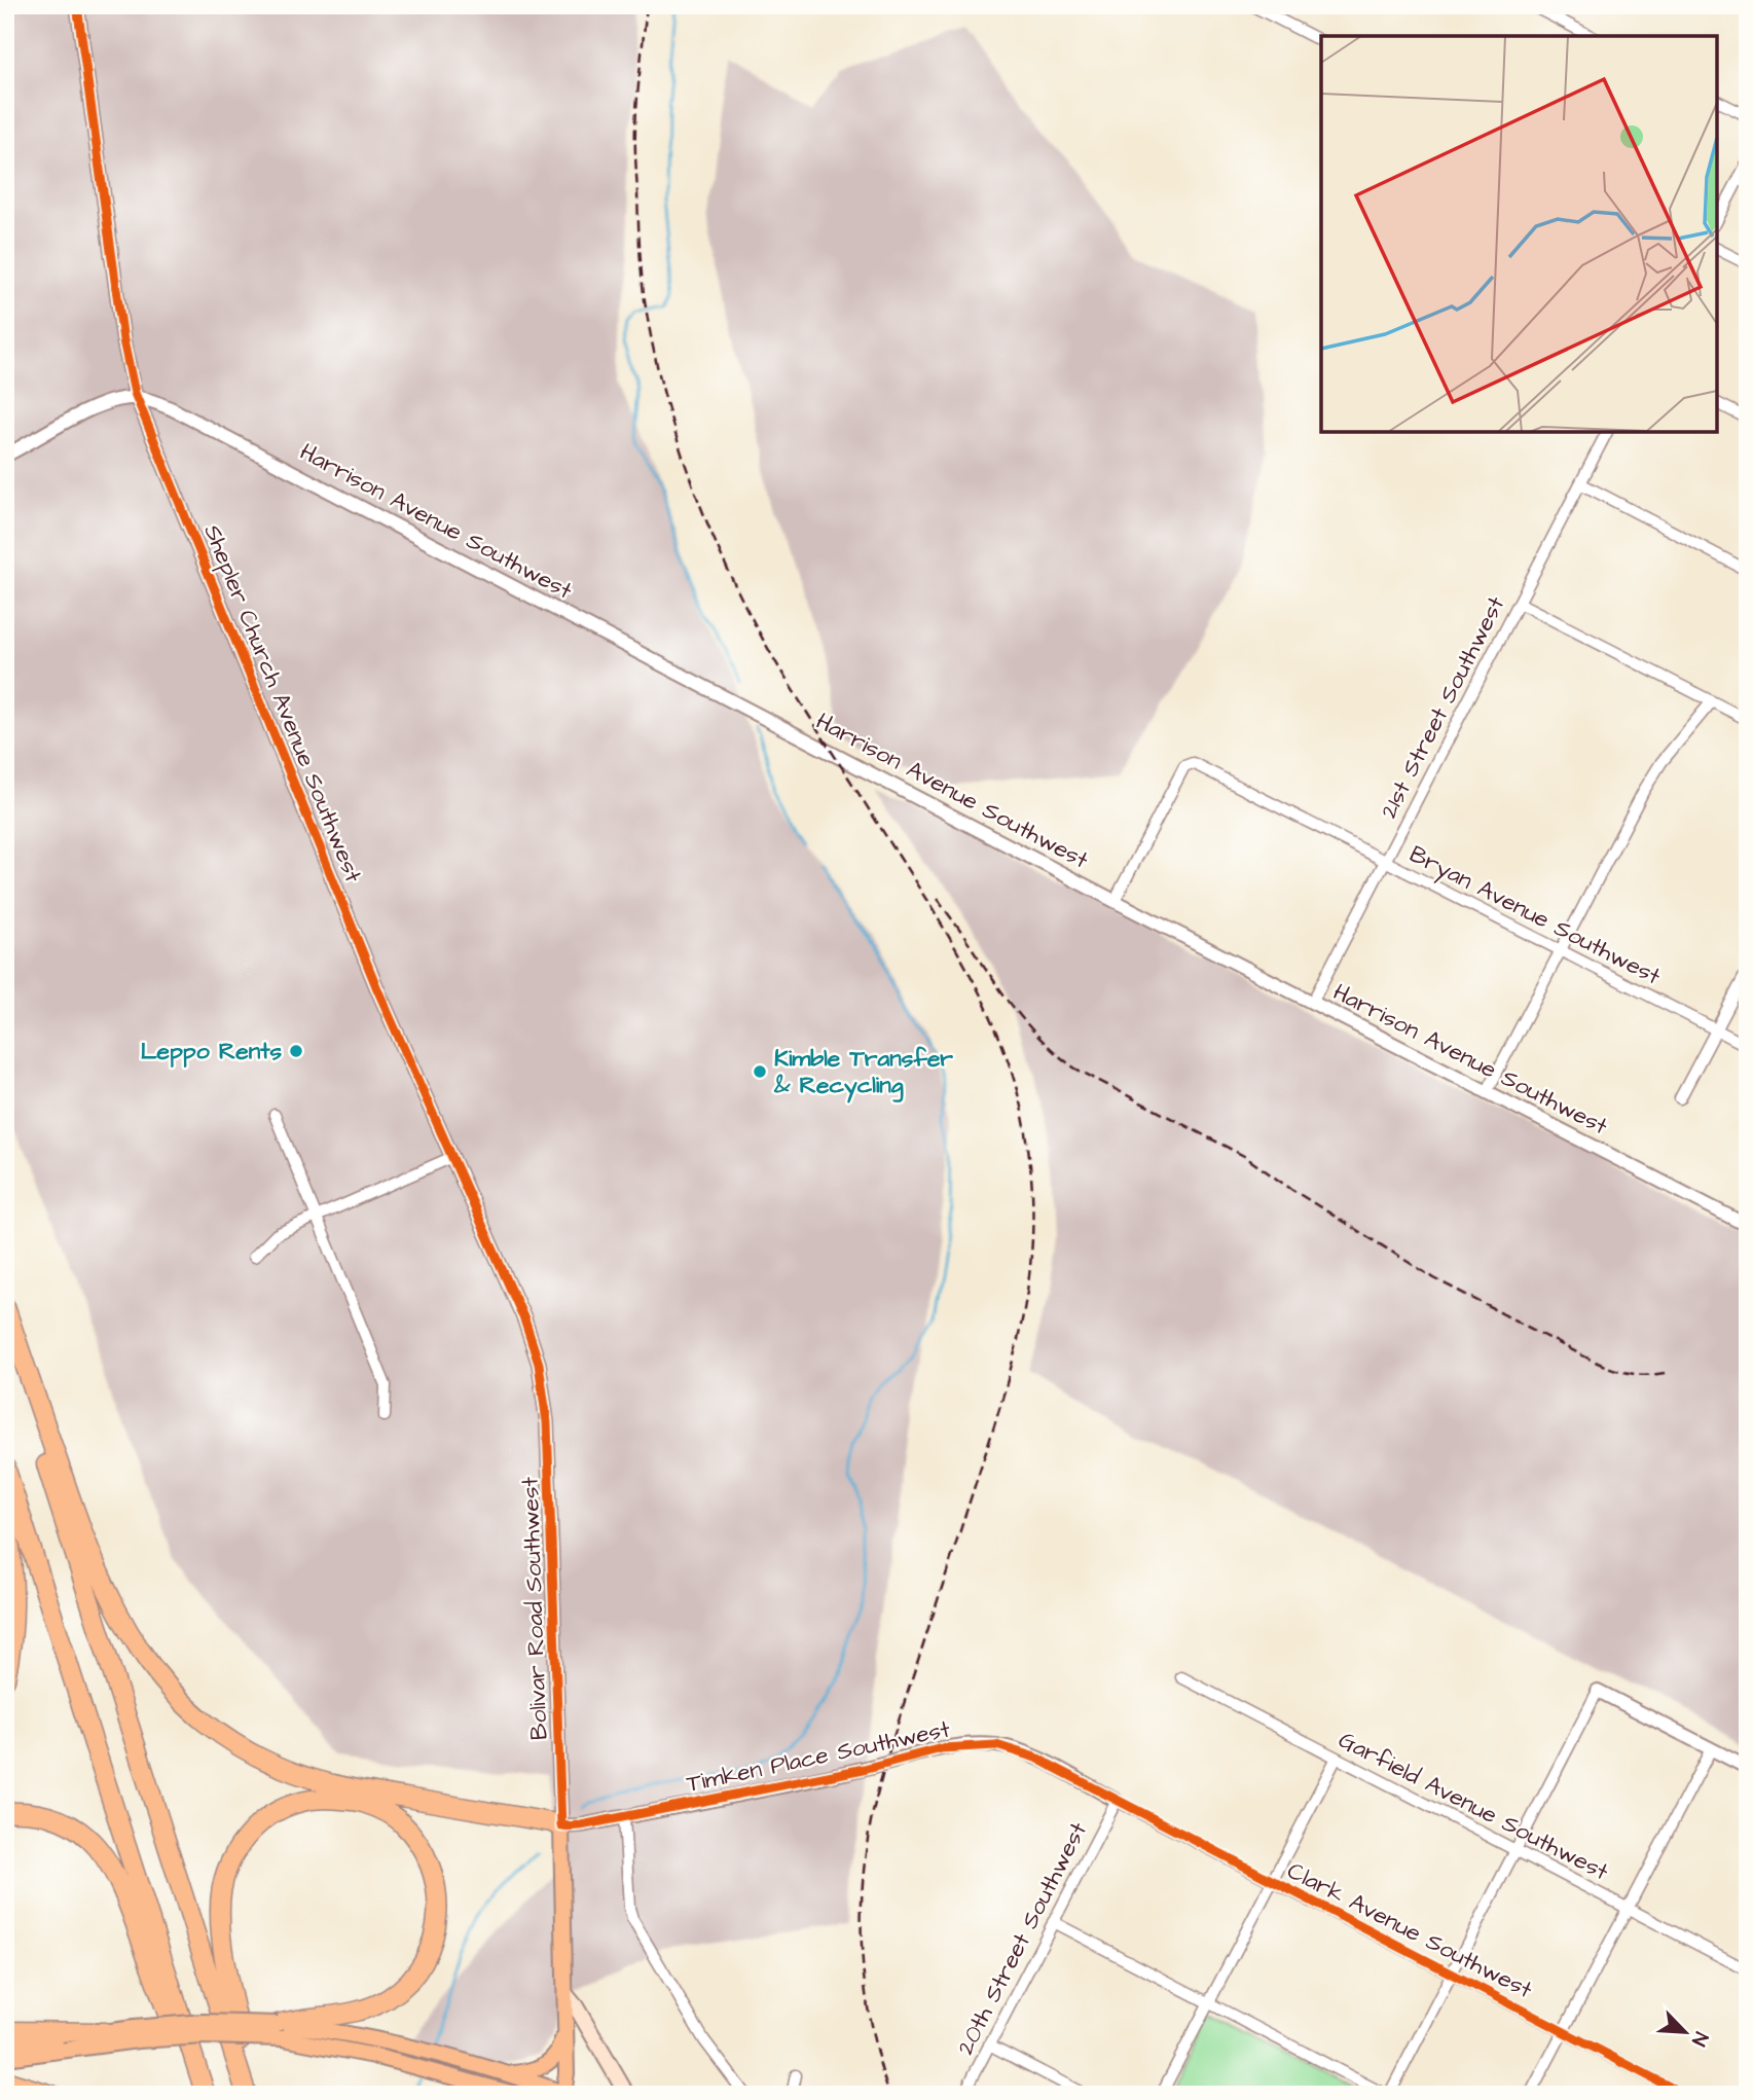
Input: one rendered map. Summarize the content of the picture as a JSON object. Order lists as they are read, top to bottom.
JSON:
{
  "streets": {
    "main road": ["Bolivar Road Southwest"],
    "street": [
      "Harrison Avenue Southwest",
      "Shepler Church Avenue Southwest",
      "21st Street Southwest",
      "Bryan Avenue Southwest",
      "Timken Place Southwest",
      "Garfield Avenue Southwest",
      "Clark Avenue Southwest",
      "20th Street Southwest"
    ]
  },
  "crossings": [
    ["Harrison Avenue Southwest", "Shepler Church Avenue Southwest"],
    ["Harrison Avenue Southwest", "21st Street Southwest"],
    ["Harrison Avenue Southwest", "Bryan Avenue Southwest"],
    ["Shepler Church Avenue Southwest", "Bolivar Road Southwest"],
    ["21st Street Southwest", "Bryan Avenue Southwest"],
    ["Bolivar Road Southwest", "Timken Place Southwest"],
    ["Timken Place Southwest", "Clark Avenue Southwest"],
    ["Timken Place Southwest", "20th Street Southwest"],
    ["Clark Avenue Southwest", "20th Street Southwest"]
  ],
  "places": ["Leppo Rents", "Kimble Transfer & Recycling"],
  "north": "bottom right"
}
